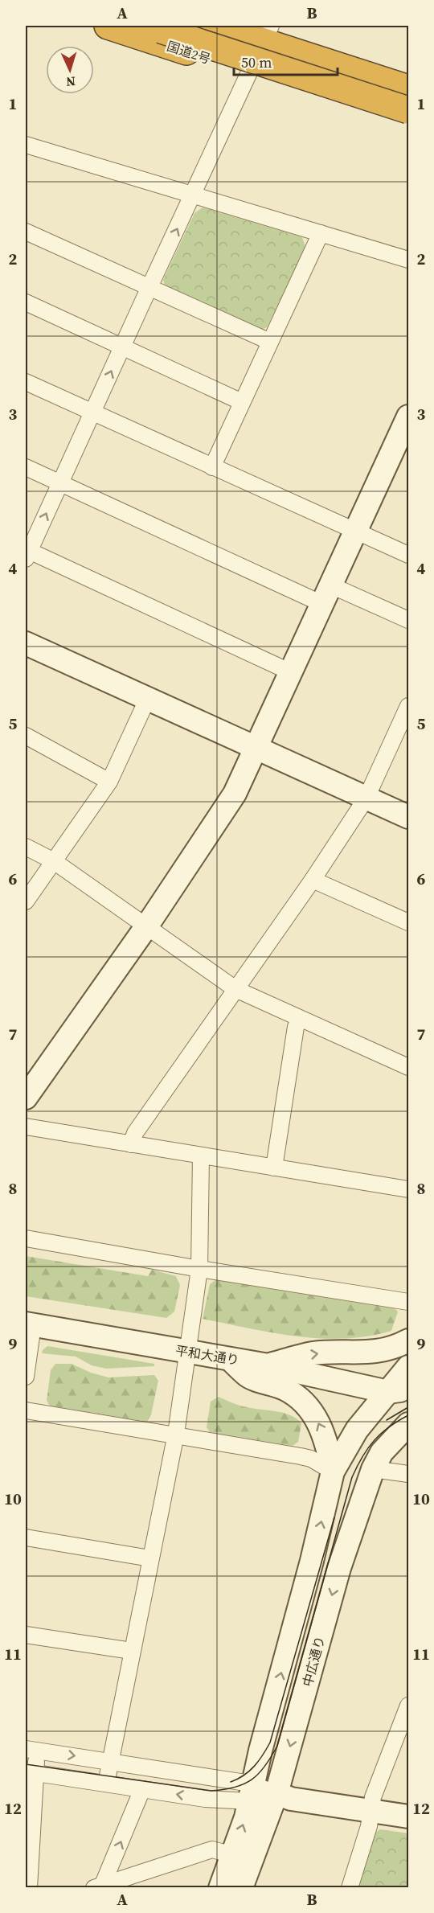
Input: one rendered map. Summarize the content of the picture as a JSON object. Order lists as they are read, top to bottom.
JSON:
{
  "streets": {
    "highway": ["国道2号"],
    "street": ["平和大通り", "中広通り"]
  },
  "scale_bar": "50 m",
  "north": "bottom",
  "grid": {
    "columns": ["A", "B"],
    "rows": [
      "1",
      "2",
      "3",
      "4",
      "5",
      "6",
      "7",
      "8",
      "9",
      "10",
      "11",
      "12"
    ]
  }
}
